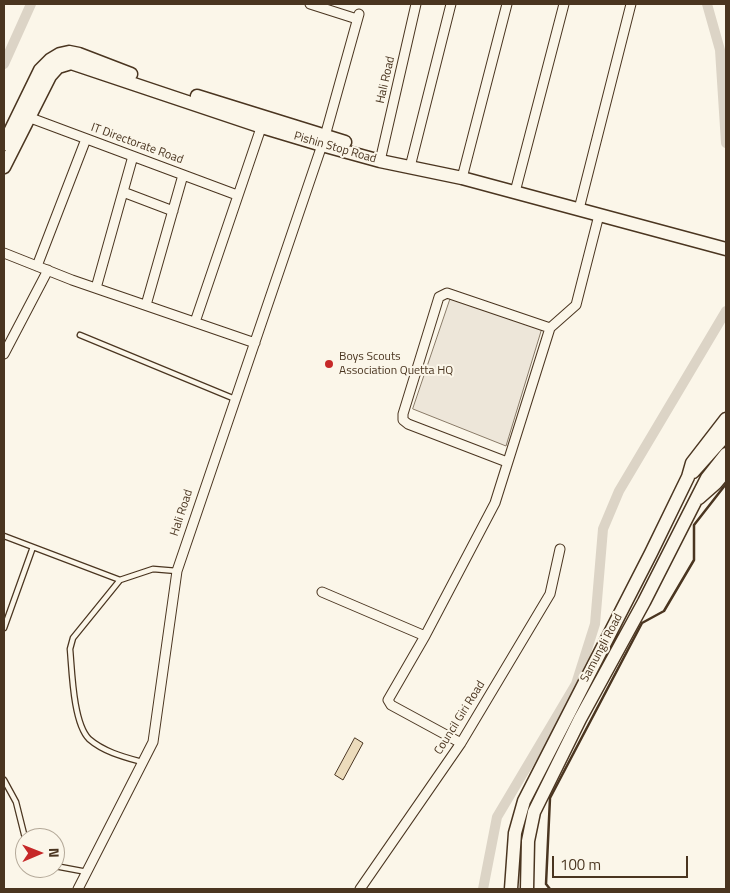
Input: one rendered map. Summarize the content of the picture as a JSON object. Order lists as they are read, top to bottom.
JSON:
{
  "streets": {
    "main road": ["Pishin Stop Road", "Samungli Road"],
    "street": ["Hali Road", "IT Directorate Road", "Council Giri Road"]
  },
  "crossings": [
    ["Hali Road", "Pishin Stop Road"],
    ["IT Directorate Road", "Pishin Stop Road"]
  ],
  "places": ["Boys Scouts Association Quetta HQ"],
  "scale_bar": "100 m",
  "north": "right"
}
